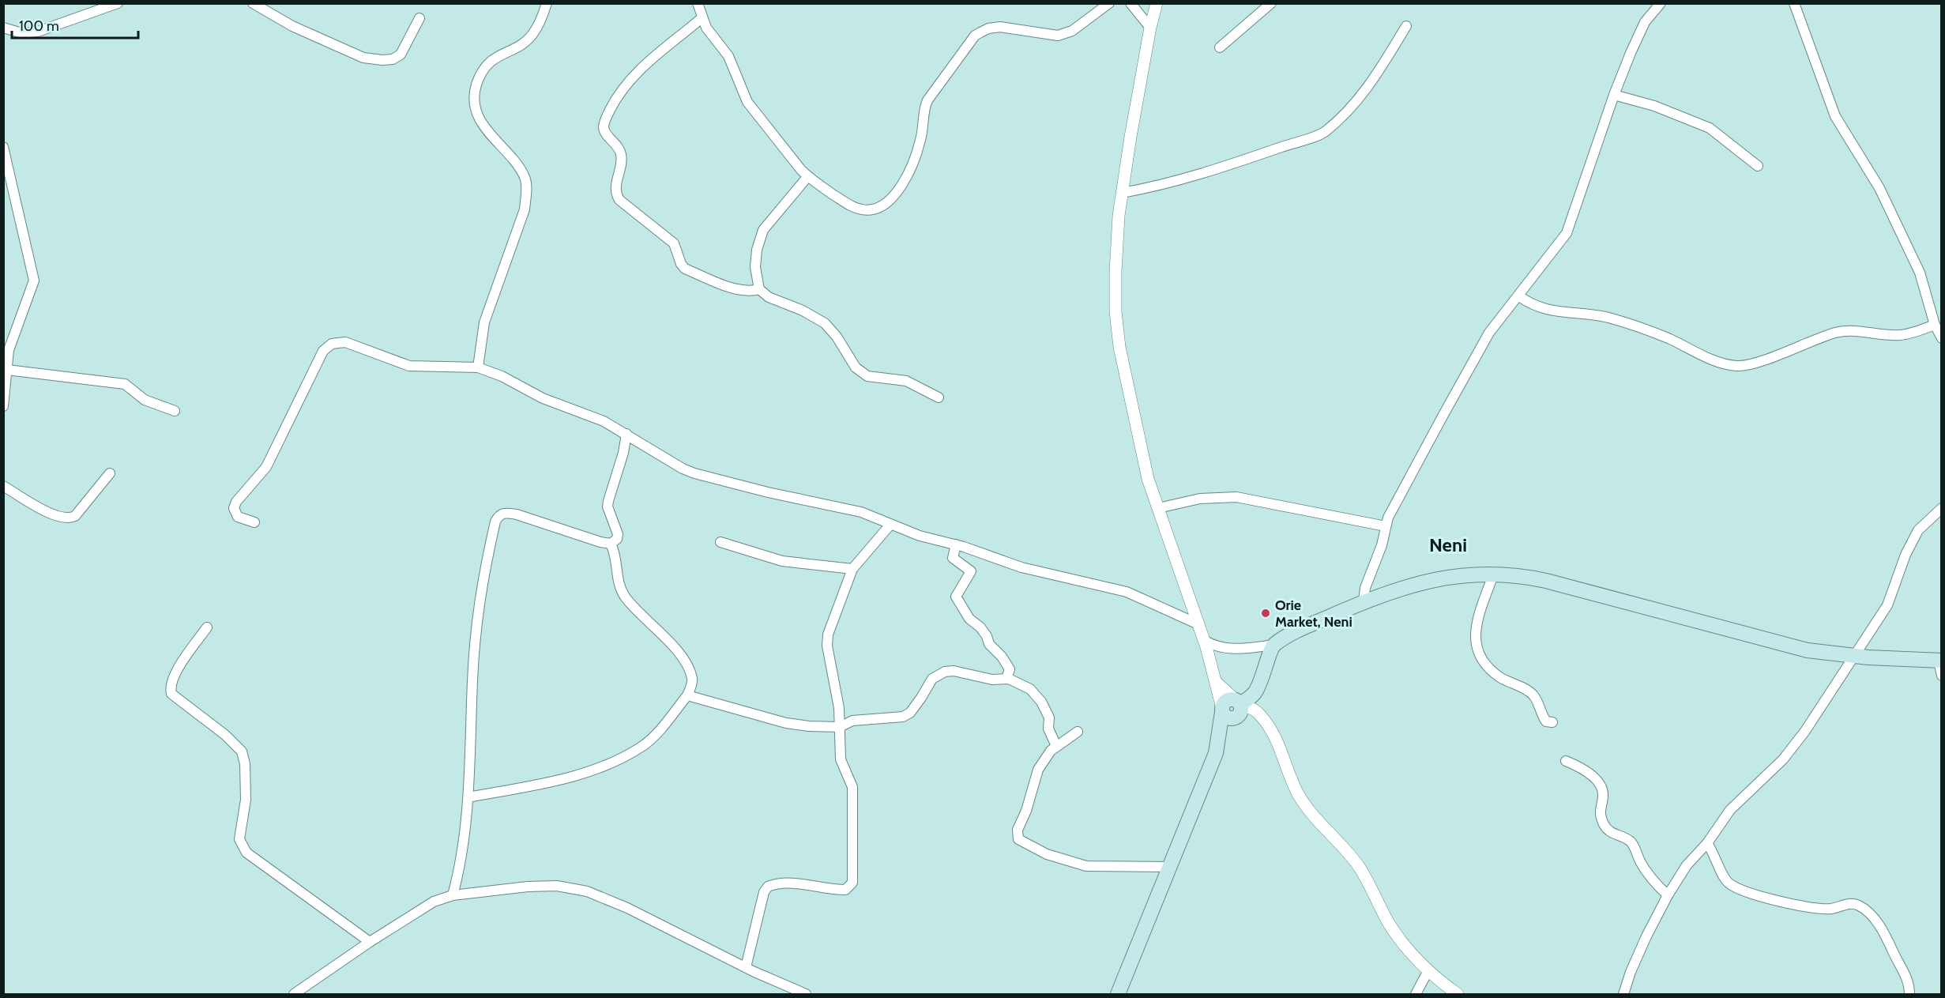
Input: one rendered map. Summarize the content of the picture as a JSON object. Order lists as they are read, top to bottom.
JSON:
{
  "districts": ["Neni"],
  "places": ["Orie Market, Neni"],
  "scale_bar": "100 m"
}
